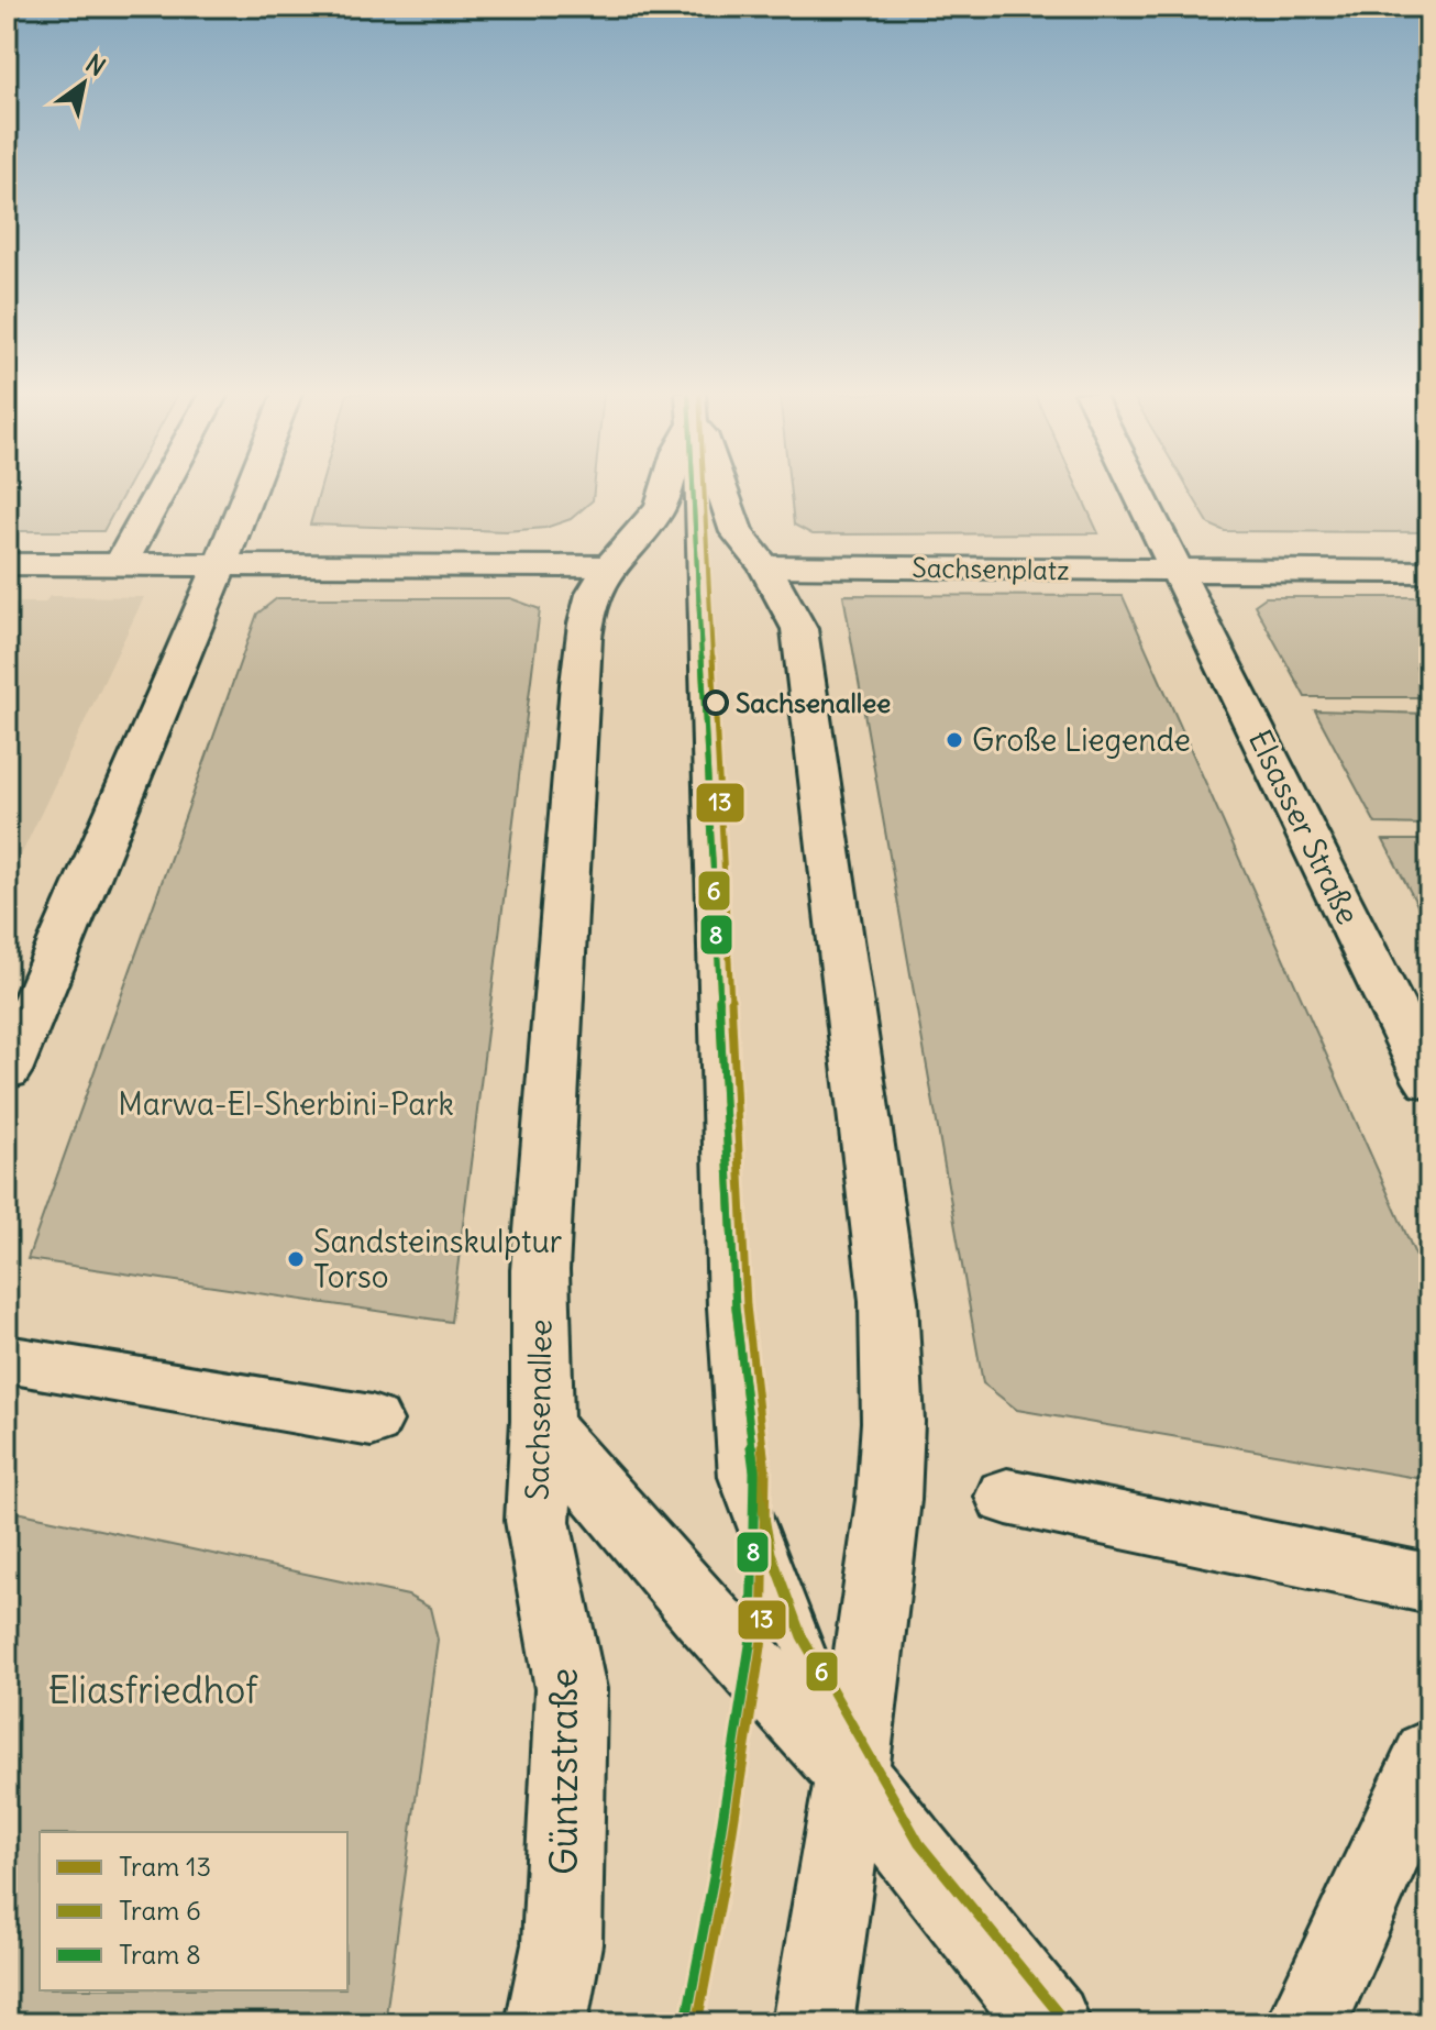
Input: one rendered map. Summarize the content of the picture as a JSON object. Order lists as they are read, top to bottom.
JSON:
{
  "streets": {
    "street": [
      "Sachsenplatz",
      "Elsasser Straße",
      "Sachsenallee",
      "Güntzstraße"
    ]
  },
  "crossings": [
    ["Sachsenplatz", "Elsasser Straße"],
    ["Sachsenallee", "Güntzstraße"]
  ],
  "parks": ["Marwa-El-Sherbini-Park", "Eliasfriedhof"],
  "places": ["Sachsenallee", "Große Liegende", "Sandsteinskulptur Torso"],
  "lines": ["tram line 13", "tram line 6", "tram line 8"],
  "legend": ["Tram 13", "Tram 6", "Tram 8"],
  "north": "top right"
}
